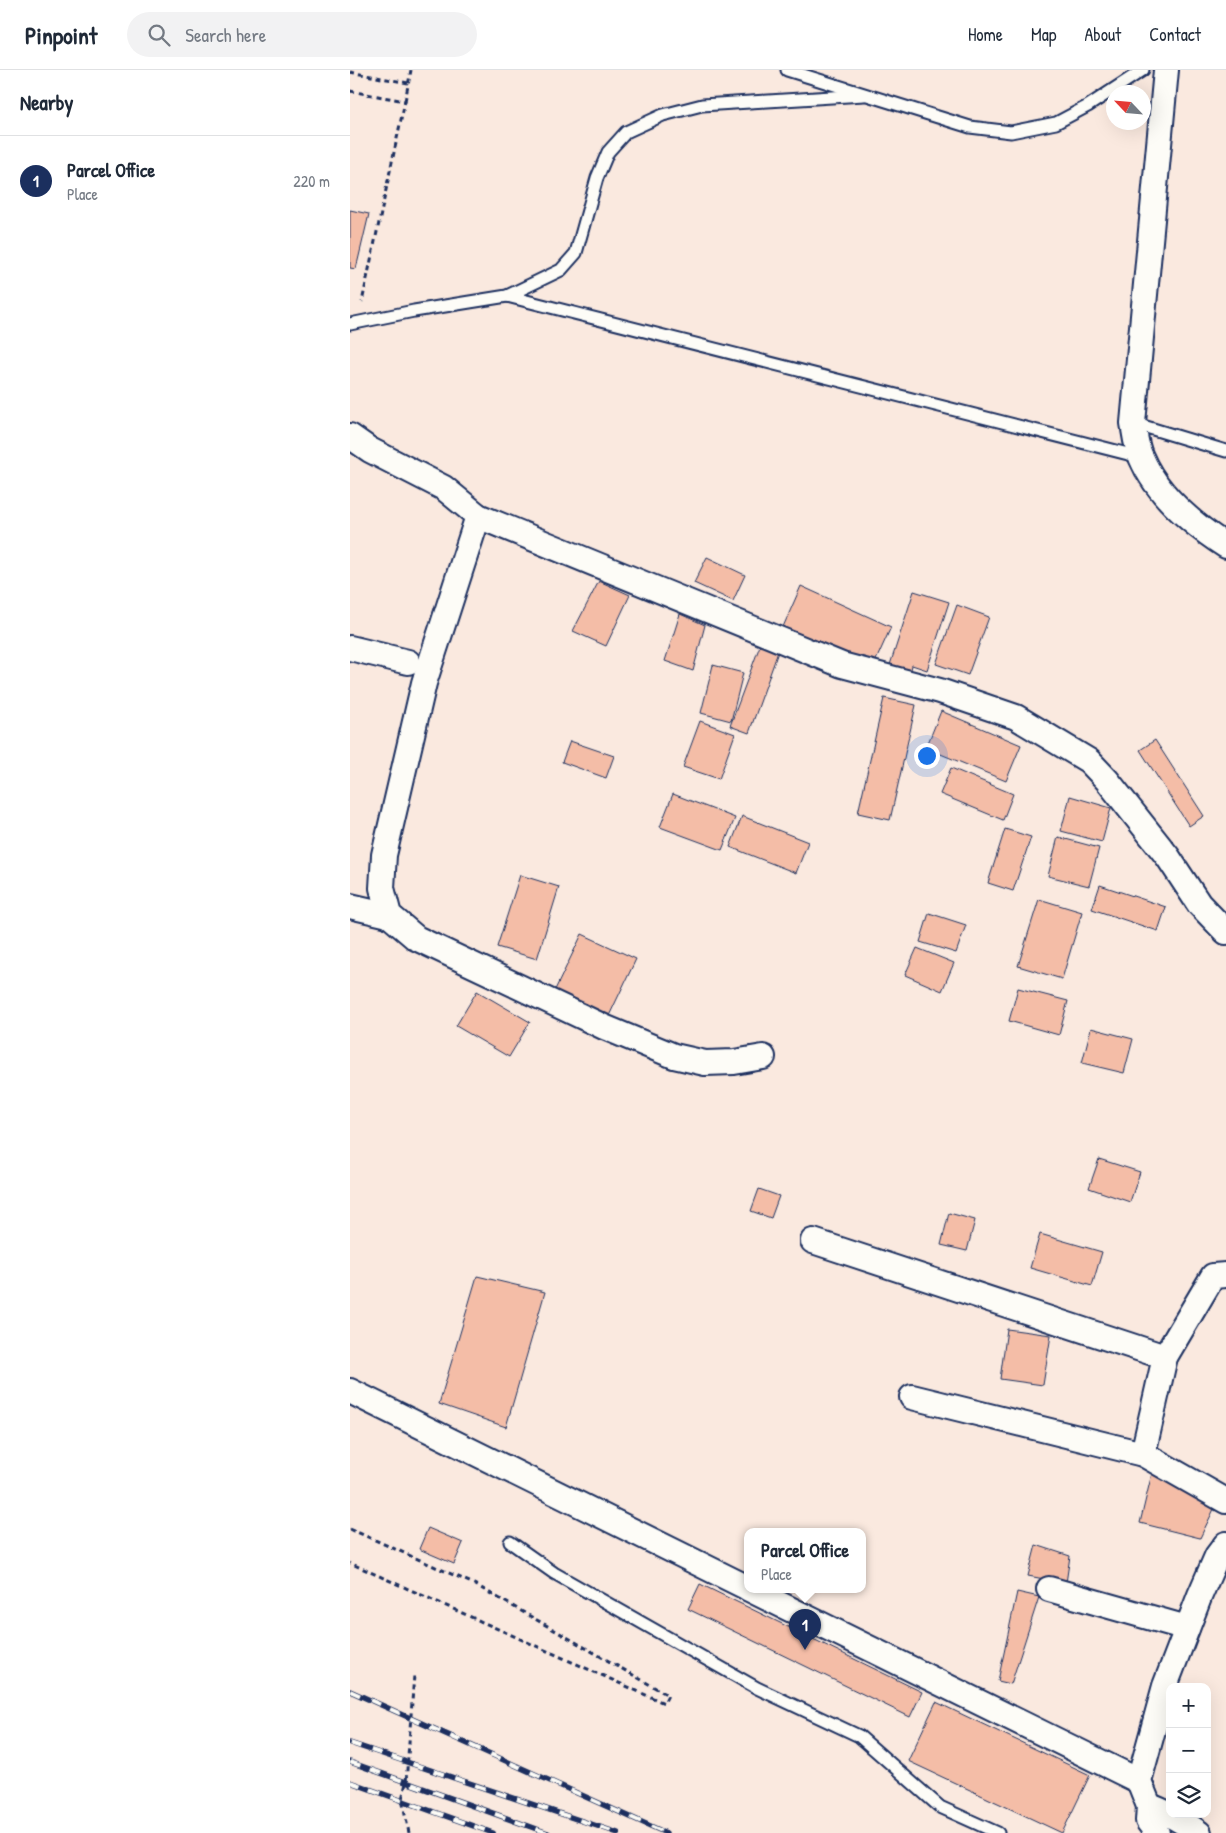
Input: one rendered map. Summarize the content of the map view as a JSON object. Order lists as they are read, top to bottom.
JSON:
{
  "north": "top left",
  "page": {
    "header": "Pinpoint",
    "search": "Search here",
    "nav": [
      "Home",
      "Map",
      "About",
      "Contact"
    ],
    "heading": "Nearby",
    "list": [
      {
        "mark": "1",
        "name": "Parcel Office",
        "note": "Place",
        "value": "220 m"
      }
    ],
    "popup": ["Parcel Office", "Place"],
    "pins": "1",
    "map_buttons": ["+", "−"]
  }
}
